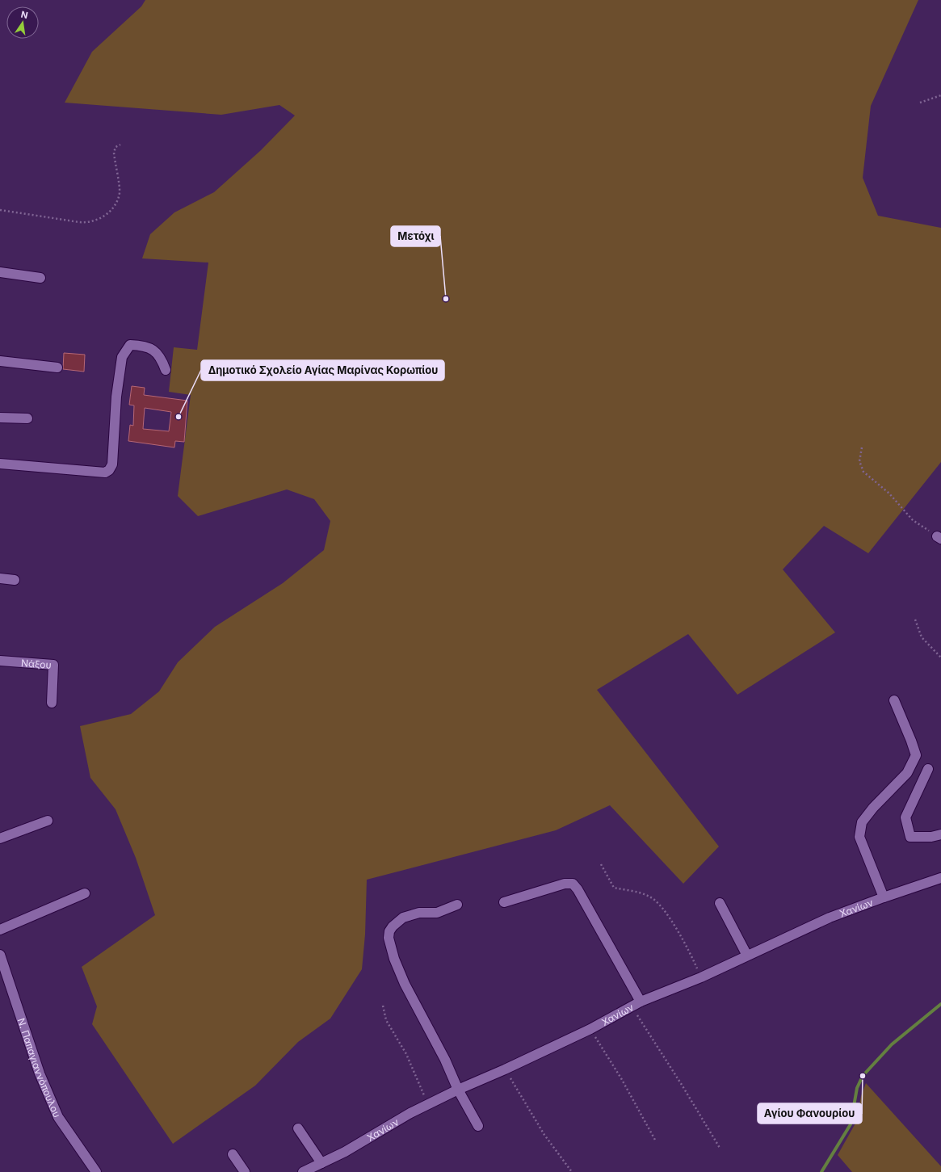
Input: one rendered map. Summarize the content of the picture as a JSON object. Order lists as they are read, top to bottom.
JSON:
{
  "streets": {
    "street": ["Νάξου", "Χανίων", "Ν. Παπαγιαννόπουλου"]
  },
  "places": ["Μετόχι", "Δημοτικό Σχολείο Αγίας Μαρίνας Κορωπίου", "Αγίου Φανουρίου"],
  "north": "top"
}
